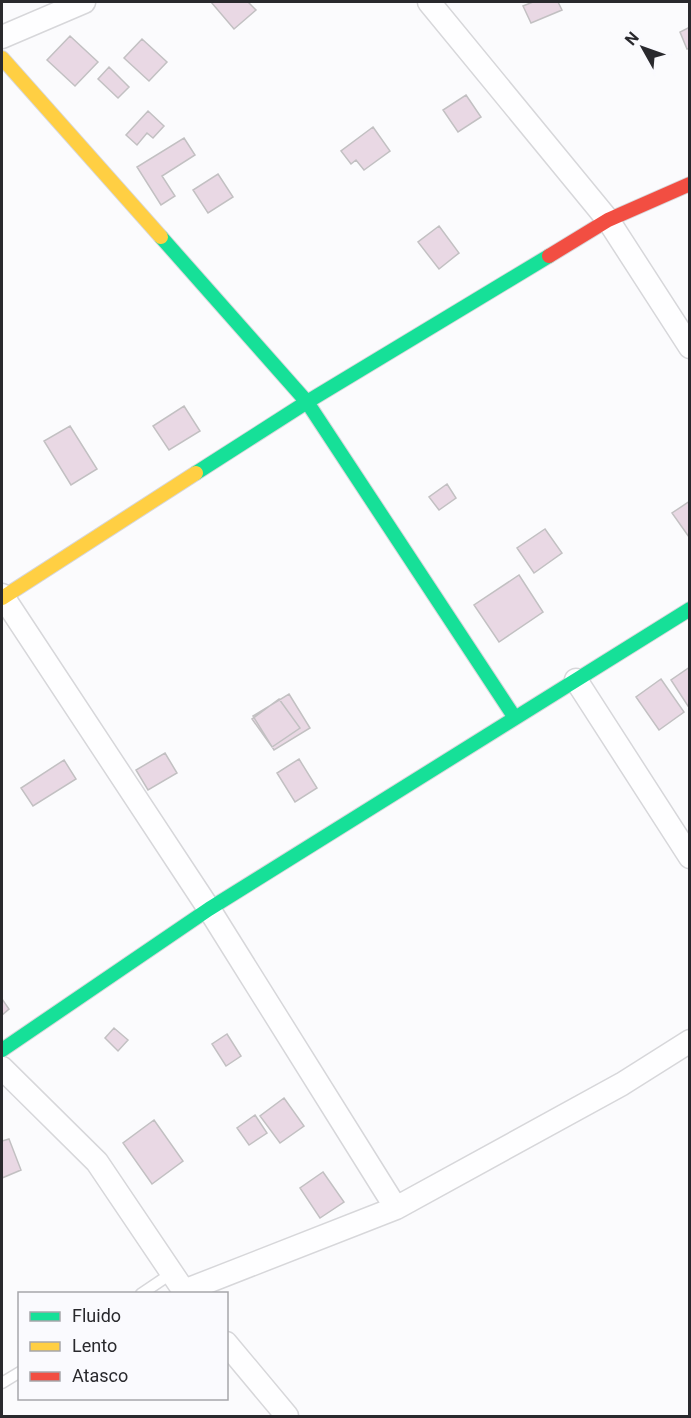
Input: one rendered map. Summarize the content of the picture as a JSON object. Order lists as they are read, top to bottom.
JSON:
{
  "legend": ["Fluido", "Lento", "Atasco"],
  "north": "top left"
}
